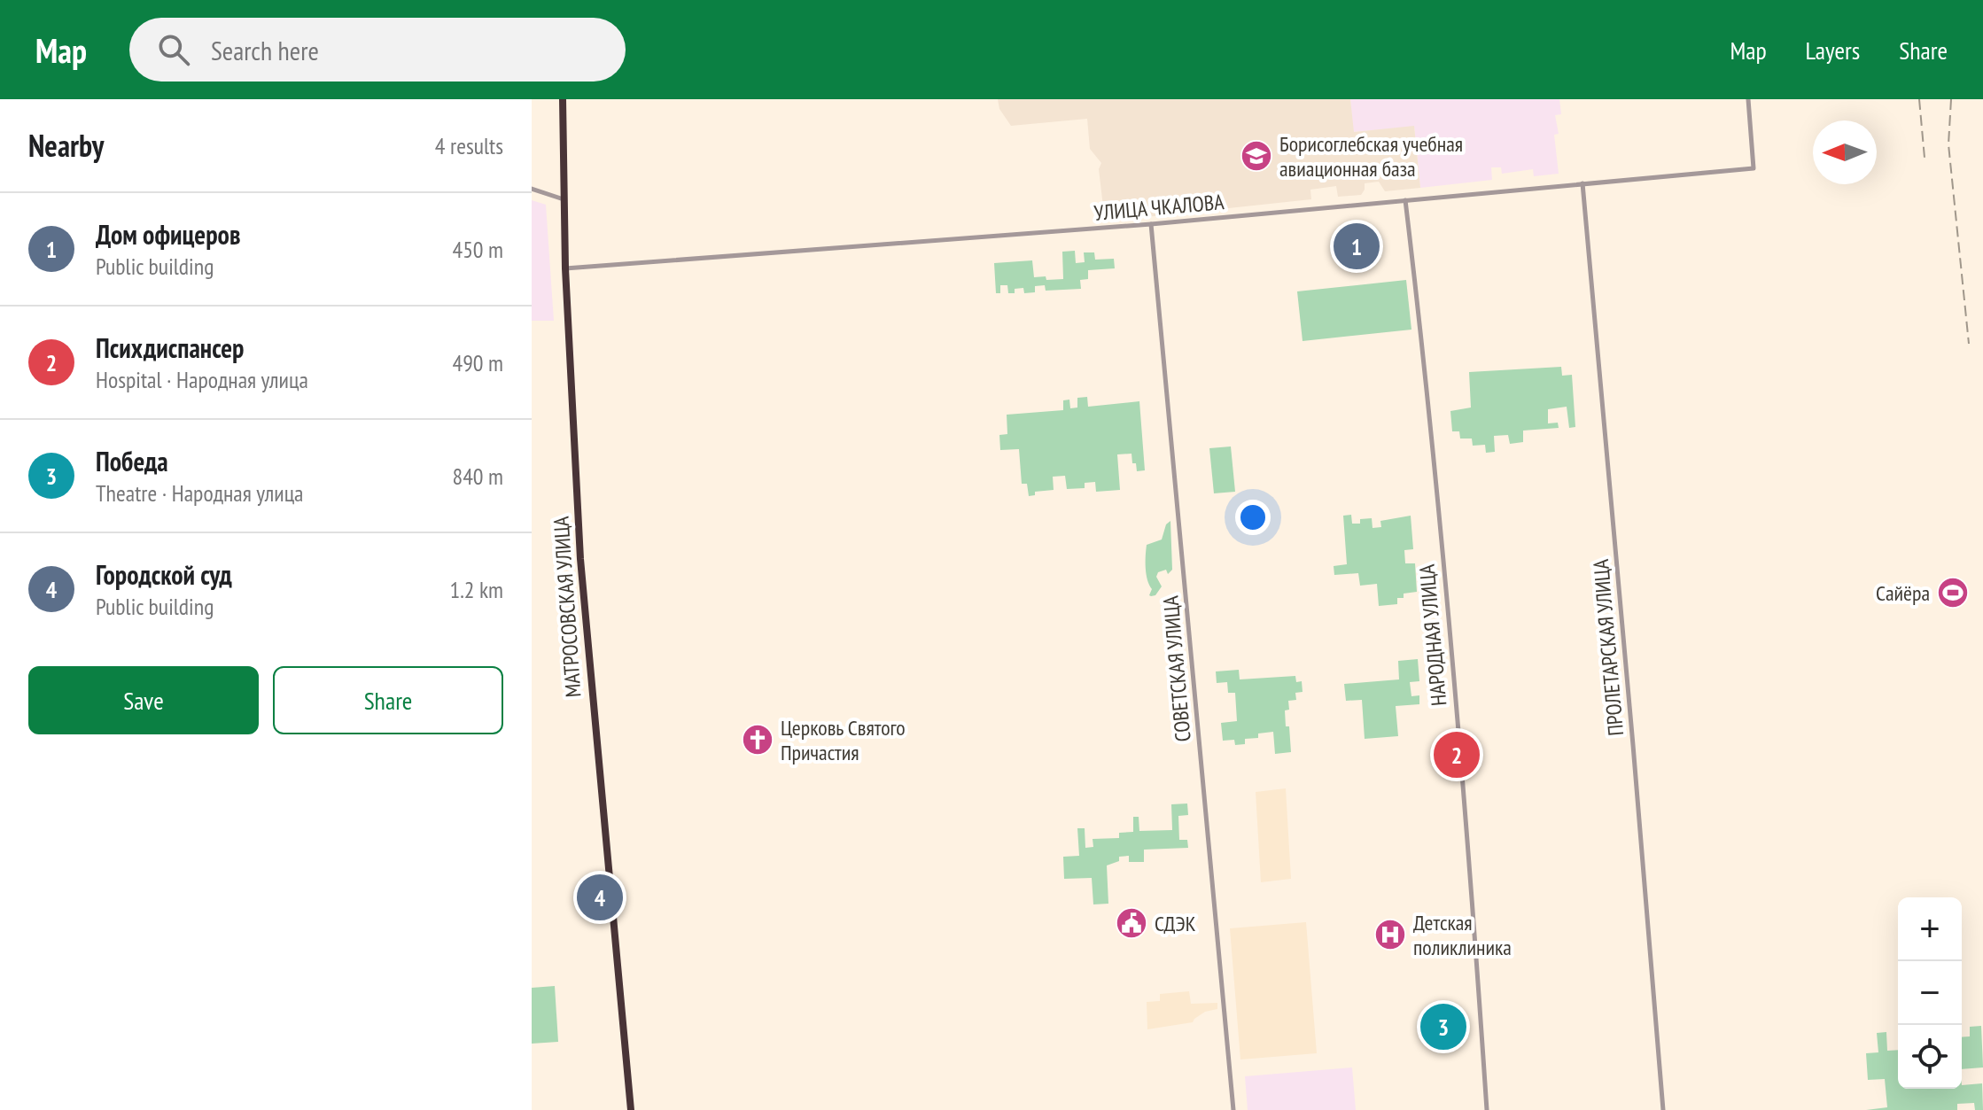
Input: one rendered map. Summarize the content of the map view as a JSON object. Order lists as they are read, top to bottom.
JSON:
{
  "streets": {
    "highway": ["МАТРОСОВСКАЯ УЛИЦА"],
    "street": [
      "УЛИЦА ЧКАЛОВА",
      "НАРОДНАЯ УЛИЦА",
      "ПРОЛЕТАРСКАЯ УЛИЦА",
      "СОВЕТСКАЯ УЛИЦА"
    ]
  },
  "crossings": [
    ["УЛИЦА ЧКАЛОВА", "МАТРОСОВСКАЯ УЛИЦА"],
    ["УЛИЦА ЧКАЛОВА", "НАРОДНАЯ УЛИЦА"],
    ["УЛИЦА ЧКАЛОВА", "ПРОЛЕТАРСКАЯ УЛИЦА"],
    ["УЛИЦА ЧКАЛОВА", "СОВЕТСКАЯ УЛИЦА"]
  ],
  "places": {
    "school or university": ["Борисоглебская учебная авиационная база"],
    "sports": ["Сайёра"],
    "church": ["Церковь Святого Причастия"],
    "public building": ["СДЭК"],
    "hospital": ["Детская поликлиника"]
  },
  "north": "left",
  "page": {
    "header": "Map",
    "search": "Search here",
    "nav": ["Map", "Layers", "Share"],
    "heading": ["Nearby", "4 results"],
    "list": [
      {
        "mark": "1",
        "name": "Дом офицеров",
        "note": "Public building",
        "value": "450 m"
      },
      {
        "mark": "2",
        "name": "Психдиспансер",
        "note": "Hospital · Народная улица",
        "value": "490 m"
      },
      {
        "mark": "3",
        "name": "Победа",
        "note": "Theatre · Народная улица",
        "value": "840 m"
      },
      {
        "mark": "4",
        "name": "Городской суд",
        "note": "Public building",
        "value": "1.2 km"
      }
    ],
    "pins": [
      "1",
      "2",
      "4",
      "3"
    ],
    "buttons": ["Save", "Share"],
    "map_buttons": ["+", "−"]
  }
}
